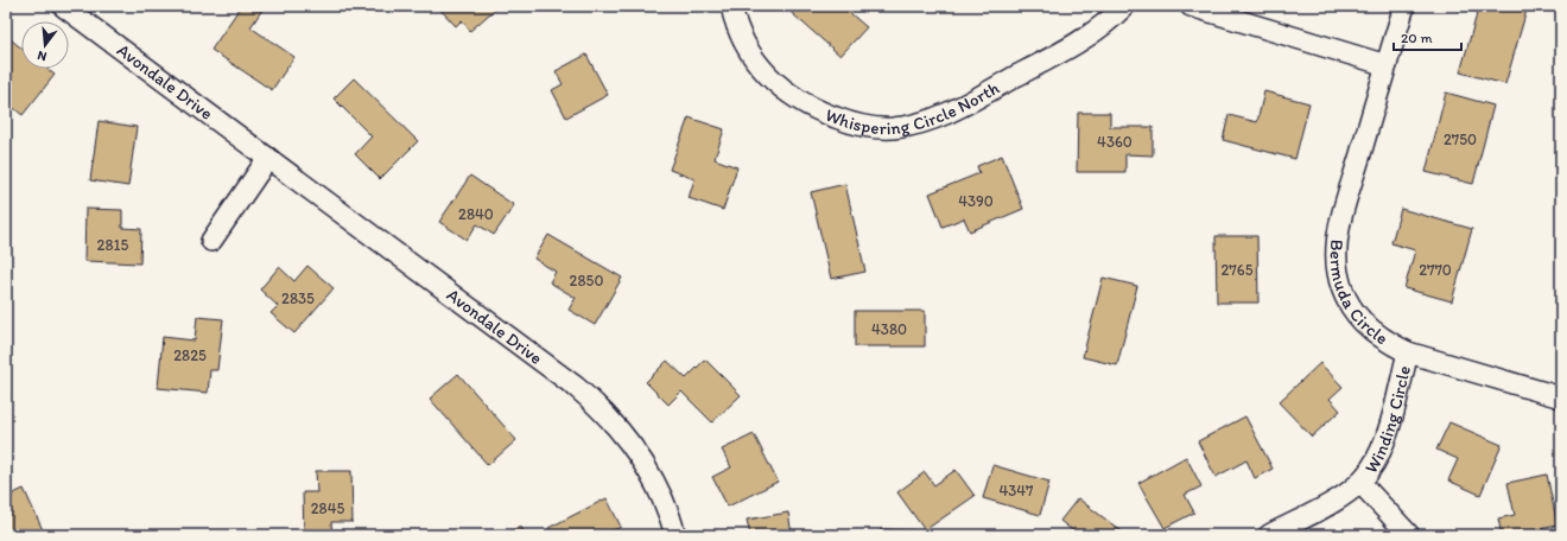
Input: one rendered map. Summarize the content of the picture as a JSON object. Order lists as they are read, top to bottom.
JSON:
{
  "streets": {
    "street": [
      "Avondale Drive",
      "Whispering Circle North",
      "Bermuda Circle",
      "Winding Circle"
    ]
  },
  "crossings": [
    ["Bermuda Circle", "Winding Circle"]
  ],
  "house_numbers": [
    "2750",
    "4360",
    "4390",
    "2840",
    "2815",
    "2765",
    "2770",
    "2850",
    "2835",
    "4380",
    "2825",
    "4347",
    "2845"
  ],
  "scale_bar": "20 m",
  "north": "bottom"
}
